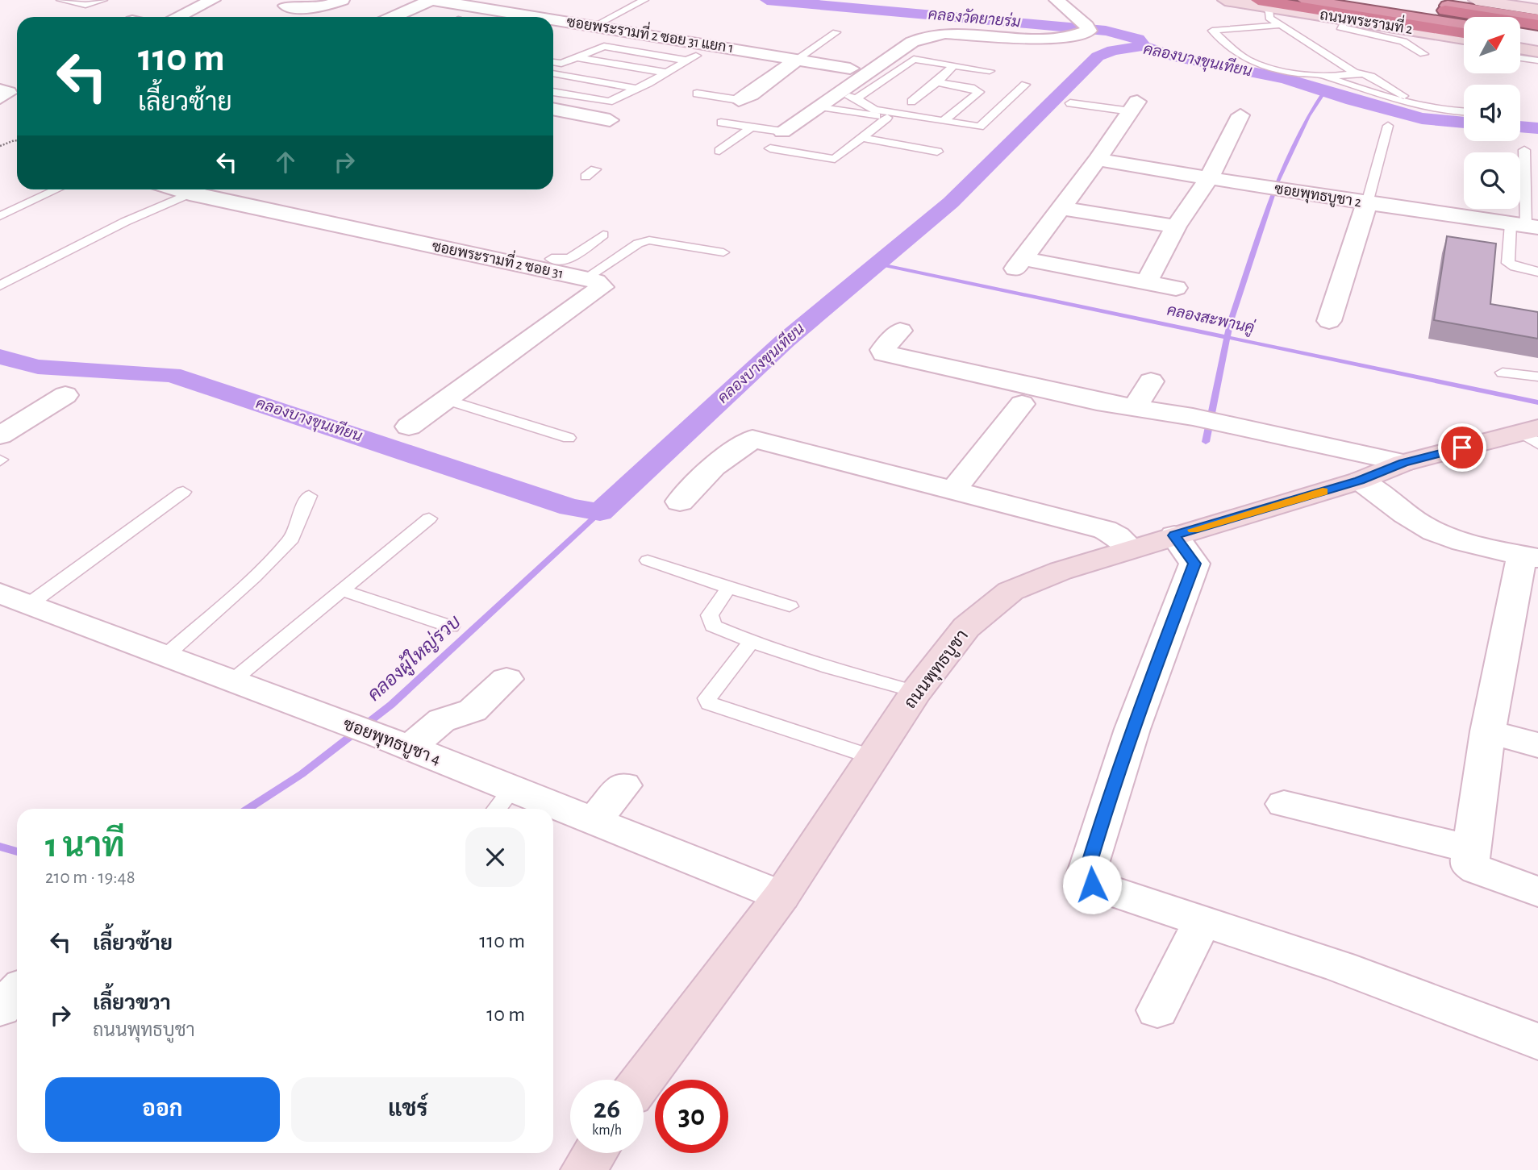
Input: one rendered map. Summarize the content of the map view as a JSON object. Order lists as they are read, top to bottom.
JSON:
{
  "streets": {
    "highway": ["ถนนพระรามที่ 2"],
    "main road": ["ถนนพุทธบูชา"],
    "street": [
      "ซอยพระรามที่ 2 ซอย 31 แยก 1",
      "ซอยพุทธบูชา 2",
      "ซอยพระรามที่ 2 ซอย 31",
      "ซอยพุทธบูชา 4"
    ]
  },
  "crossings": [
    ["ถนนพุทธบูชา", "ซอยพุทธบูชา 4"]
  ],
  "water": [
    "คลองวัดยายร่ม",
    "คลองบางขุนเทียน",
    "คลองสะพานคู่",
    "คลองผู้ใหญ่รวบ"
  ],
  "north": "top right",
  "page": {
    "turn": ["110 m", "เลี้ยวซ้าย"],
    "heading": ["1 นาที", "210 m · 19:48"],
    "list": [
      {
        "name": "เลี้ยวซ้าย",
        "value": "110 m"
      },
      {
        "name": "เลี้ยวขวา",
        "note": "ถนนพุทธบูชา",
        "value": "10 m"
      }
    ],
    "buttons": ["ออก", "แชร์"],
    "speed": "26 km/h",
    "limit": "30"
  }
}
